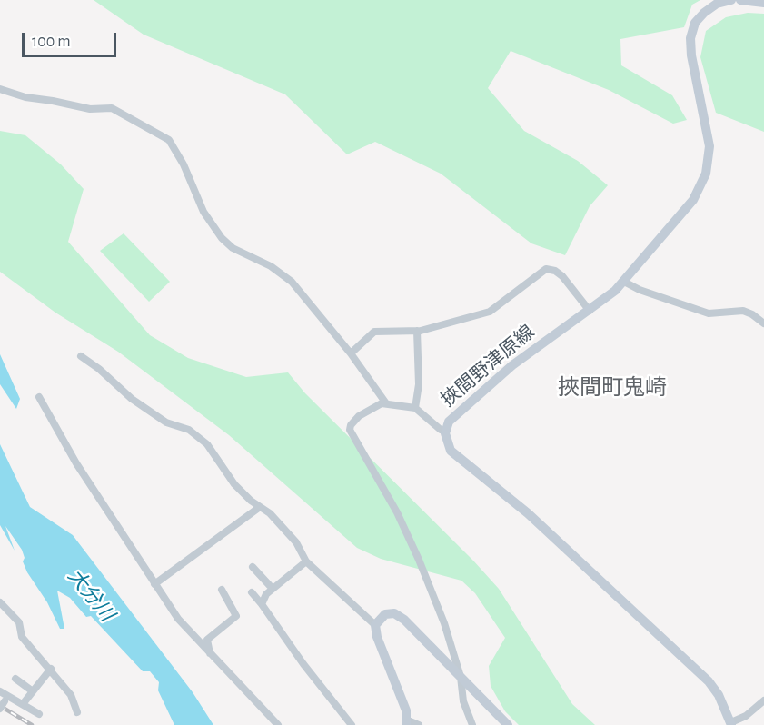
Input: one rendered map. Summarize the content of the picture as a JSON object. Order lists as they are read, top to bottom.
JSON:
{
  "streets": {
    "main road": ["挾間野津原線"]
  },
  "districts": ["挾間町鬼崎"],
  "water": ["大分川"],
  "scale_bar": "100 m"
}
